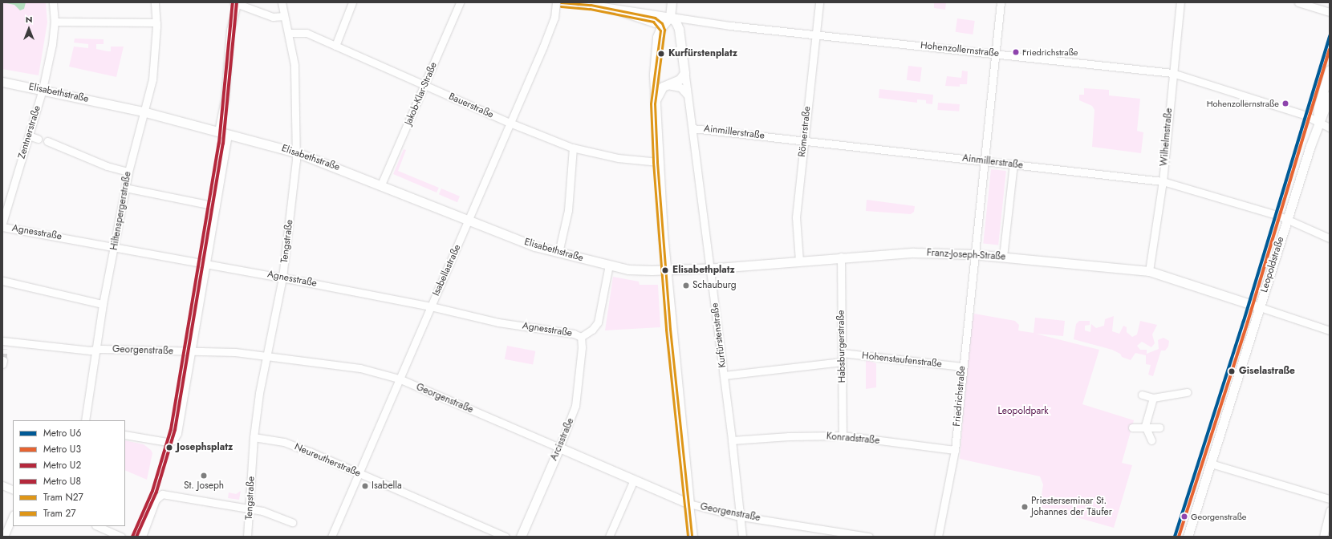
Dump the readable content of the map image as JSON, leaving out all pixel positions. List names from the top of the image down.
{
  "streets": {
    "main road": [
      "Elisabethstraße",
      "Franz-Joseph-Straße",
      "Leopoldstraße",
      "Georgenstraße",
      "Arcisstraße"
    ],
    "street": [
      "Hohenzollernstraße",
      "Jakob-Klar-Straße",
      "Bauerstraße",
      "Römerstraße",
      "Zentnerstraße",
      "Ainmillerstraße",
      "Wilhelmstraße",
      "Hiltenspergerstraße",
      "Agnesstraße",
      "Tengstraße",
      "Isabellastraße",
      "Kurfürstenstraße",
      "Habsburgerstraße",
      "Hohenstaufenstraße",
      "Friedrichstraße",
      "Konradstraße",
      "Neureutherstraße"
    ]
  },
  "crossings": [
    ["Hohenzollernstraße", "Römerstraße"],
    ["Hohenzollernstraße", "Wilhelmstraße"],
    ["Hohenzollernstraße", "Leopoldstraße"],
    ["Elisabethstraße", "Jakob-Klar-Straße"],
    ["Elisabethstraße", "Zentnerstraße"],
    ["Elisabethstraße", "Hiltenspergerstraße"],
    ["Elisabethstraße", "Tengstraße"],
    ["Elisabethstraße", "Isabellastraße"],
    ["Jakob-Klar-Straße", "Bauerstraße"],
    ["Bauerstraße", "Tengstraße"],
    ["Bauerstraße", "Isabellastraße"],
    ["Römerstraße", "Ainmillerstraße"],
    ["Römerstraße", "Franz-Joseph-Straße"],
    ["Ainmillerstraße", "Wilhelmstraße"],
    ["Ainmillerstraße", "Leopoldstraße"],
    ["Ainmillerstraße", "Kurfürstenstraße"],
    ["Ainmillerstraße", "Friedrichstraße"],
    ["Wilhelmstraße", "Franz-Joseph-Straße"],
    ["Hiltenspergerstraße", "Agnesstraße"],
    ["Hiltenspergerstraße", "Georgenstraße"],
    ["Agnesstraße", "Tengstraße"],
    ["Agnesstraße", "Isabellastraße"],
    ["Agnesstraße", "Arcisstraße"],
    ["Tengstraße", "Georgenstraße"],
    ["Tengstraße", "Neureutherstraße"],
    ["Franz-Joseph-Straße", "Leopoldstraße"],
    ["Franz-Joseph-Straße", "Kurfürstenstraße"],
    ["Franz-Joseph-Straße", "Habsburgerstraße"],
    ["Franz-Joseph-Straße", "Friedrichstraße"],
    ["Isabellastraße", "Georgenstraße"],
    ["Isabellastraße", "Neureutherstraße"],
    ["Kurfürstenstraße", "Georgenstraße"],
    ["Kurfürstenstraße", "Konradstraße"],
    ["Habsburgerstraße", "Hohenstaufenstraße"],
    ["Habsburgerstraße", "Konradstraße"],
    ["Georgenstraße", "Arcisstraße"],
    ["Hohenstaufenstraße", "Friedrichstraße"],
    ["Friedrichstraße", "Konradstraße"]
  ],
  "parks": ["Leopoldpark"],
  "places": [
    "Friedrichstraße",
    "Kurfürstenplatz",
    "Hohenzollernstraße",
    "Elisabethplatz",
    "Schauburg",
    "Giselastraße",
    "Josephsplatz",
    "St. Joseph",
    "Isabella",
    "Priesterseminar St. Johannes der Täufer",
    "Georgenstraße"
  ],
  "lines": [
    "metro line U2",
    "metro line U8",
    "tram line N27",
    "tram line 27",
    "metro line U6",
    "metro line U3"
  ],
  "legend": [
    "Metro U6",
    "Metro U3",
    "Metro U2",
    "Metro U8",
    "Tram N27",
    "Tram 27"
  ],
  "north": "top"
}
